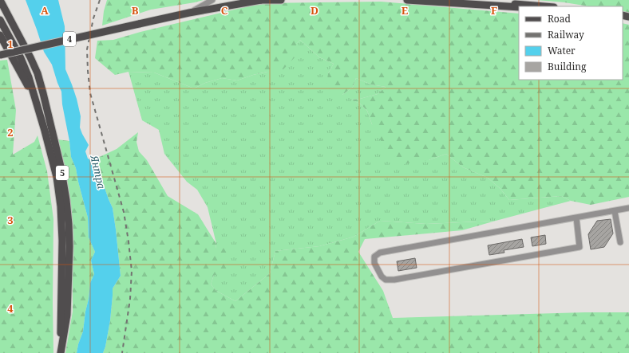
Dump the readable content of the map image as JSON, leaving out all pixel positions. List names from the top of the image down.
{
  "streets": {
    "main road": ["4", "5"]
  },
  "water": ["Янтра"],
  "legend": [
    "Road",
    "Railway",
    "Water",
    "Building"
  ],
  "grid": {
    "columns": [
      "A",
      "B",
      "C",
      "D",
      "E",
      "F"
    ],
    "rows": [
      "1",
      "2",
      "3",
      "4"
    ]
  }
}
